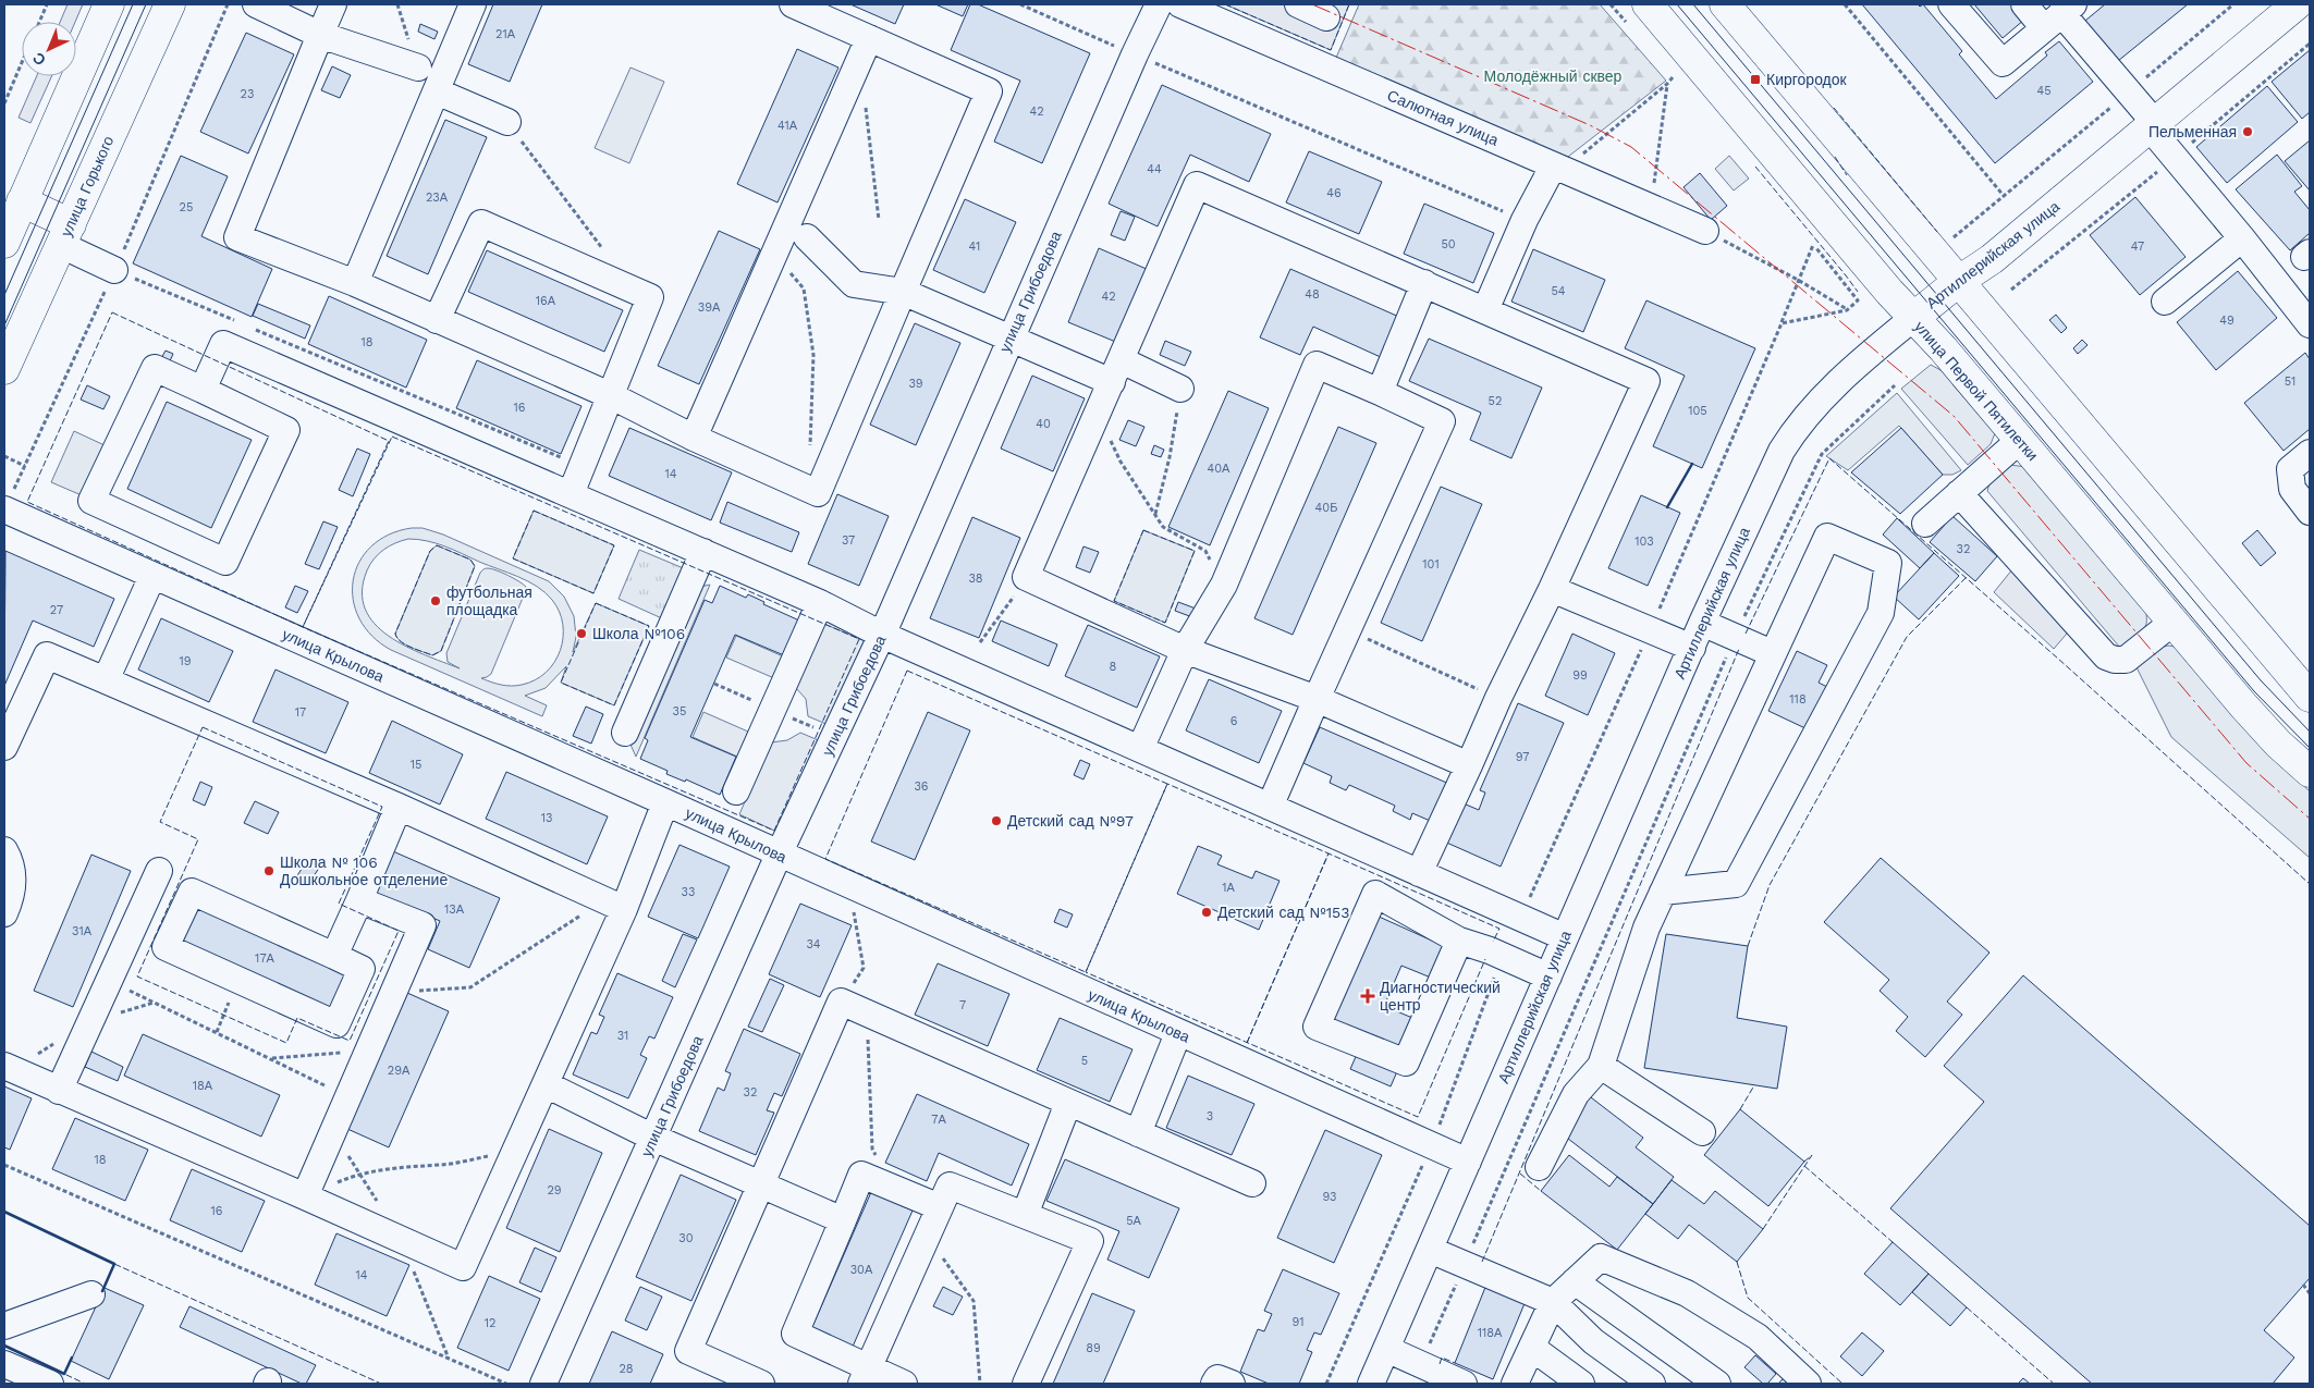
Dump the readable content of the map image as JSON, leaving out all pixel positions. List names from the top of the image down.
{
  "streets": {
    "main road": ["улица Горького", "Артиллерийская улица", "улица Первой Пятилетки"],
    "street": ["Салютная улица", "улица Грибоедова", "улица Крылова"]
  },
  "crossings": [
    ["Артиллерийская улица", "улица Первой Пятилетки"],
    ["Артиллерийская улица", "улица Крылова"],
    ["улица Грибоедова", "улица Крылова"]
  ],
  "parks": ["Молодёжный сквер"],
  "places": {
    "transit": ["Киргородок"],
    "other": [
      "Пельменная",
      "футбольная площадка",
      "Школа №106",
      "Детский сад №97",
      "Школа № 106 Дошкольное отделение",
      "Детский сад №153"
    ],
    "health": ["Диагностический центр"]
  },
  "house_numbers": [
    "21А",
    "45",
    "23",
    "42",
    "41А",
    "44",
    "46",
    "23А",
    "25",
    "50",
    "41",
    "47",
    "54",
    "48",
    "42",
    "16А",
    "39А",
    "49",
    "18",
    "51",
    "39",
    "52",
    "16",
    "105",
    "40",
    "40А",
    "14",
    "40Б",
    "37",
    "103",
    "32",
    "101",
    "38",
    "27",
    "19",
    "8",
    "99",
    "118",
    "35",
    "17",
    "6",
    "97",
    "15",
    "36",
    "13",
    "1А",
    "33",
    "13А",
    "31А",
    "34",
    "17А",
    "7",
    "31",
    "5",
    "29А",
    "18А",
    "32",
    "3",
    "7А",
    "18",
    "29",
    "93",
    "16",
    "5А",
    "30",
    "30А",
    "14",
    "91",
    "12",
    "118А",
    "89",
    "28"
  ],
  "north": "bottom left"
}
